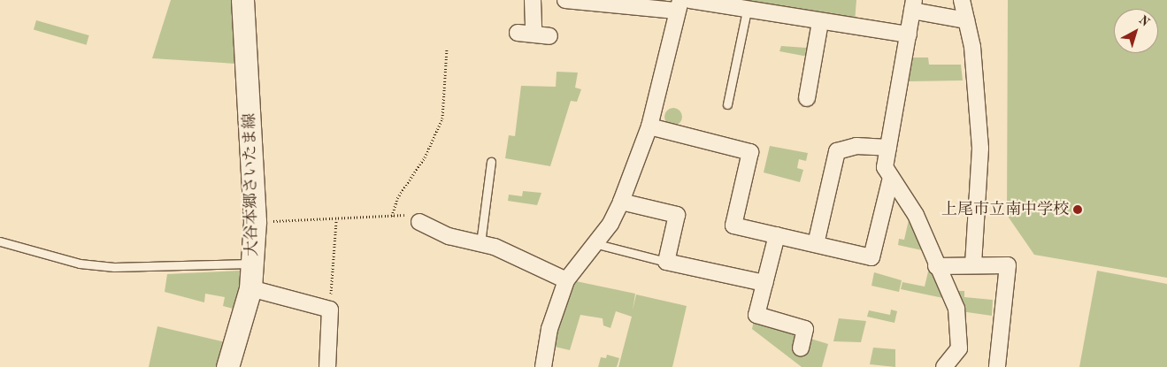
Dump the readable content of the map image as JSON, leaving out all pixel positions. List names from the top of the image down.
{
  "streets": {
    "main road": ["大谷本郷さいたま線"]
  },
  "places": ["上尾市立南中学校"],
  "north": "top right"
}
